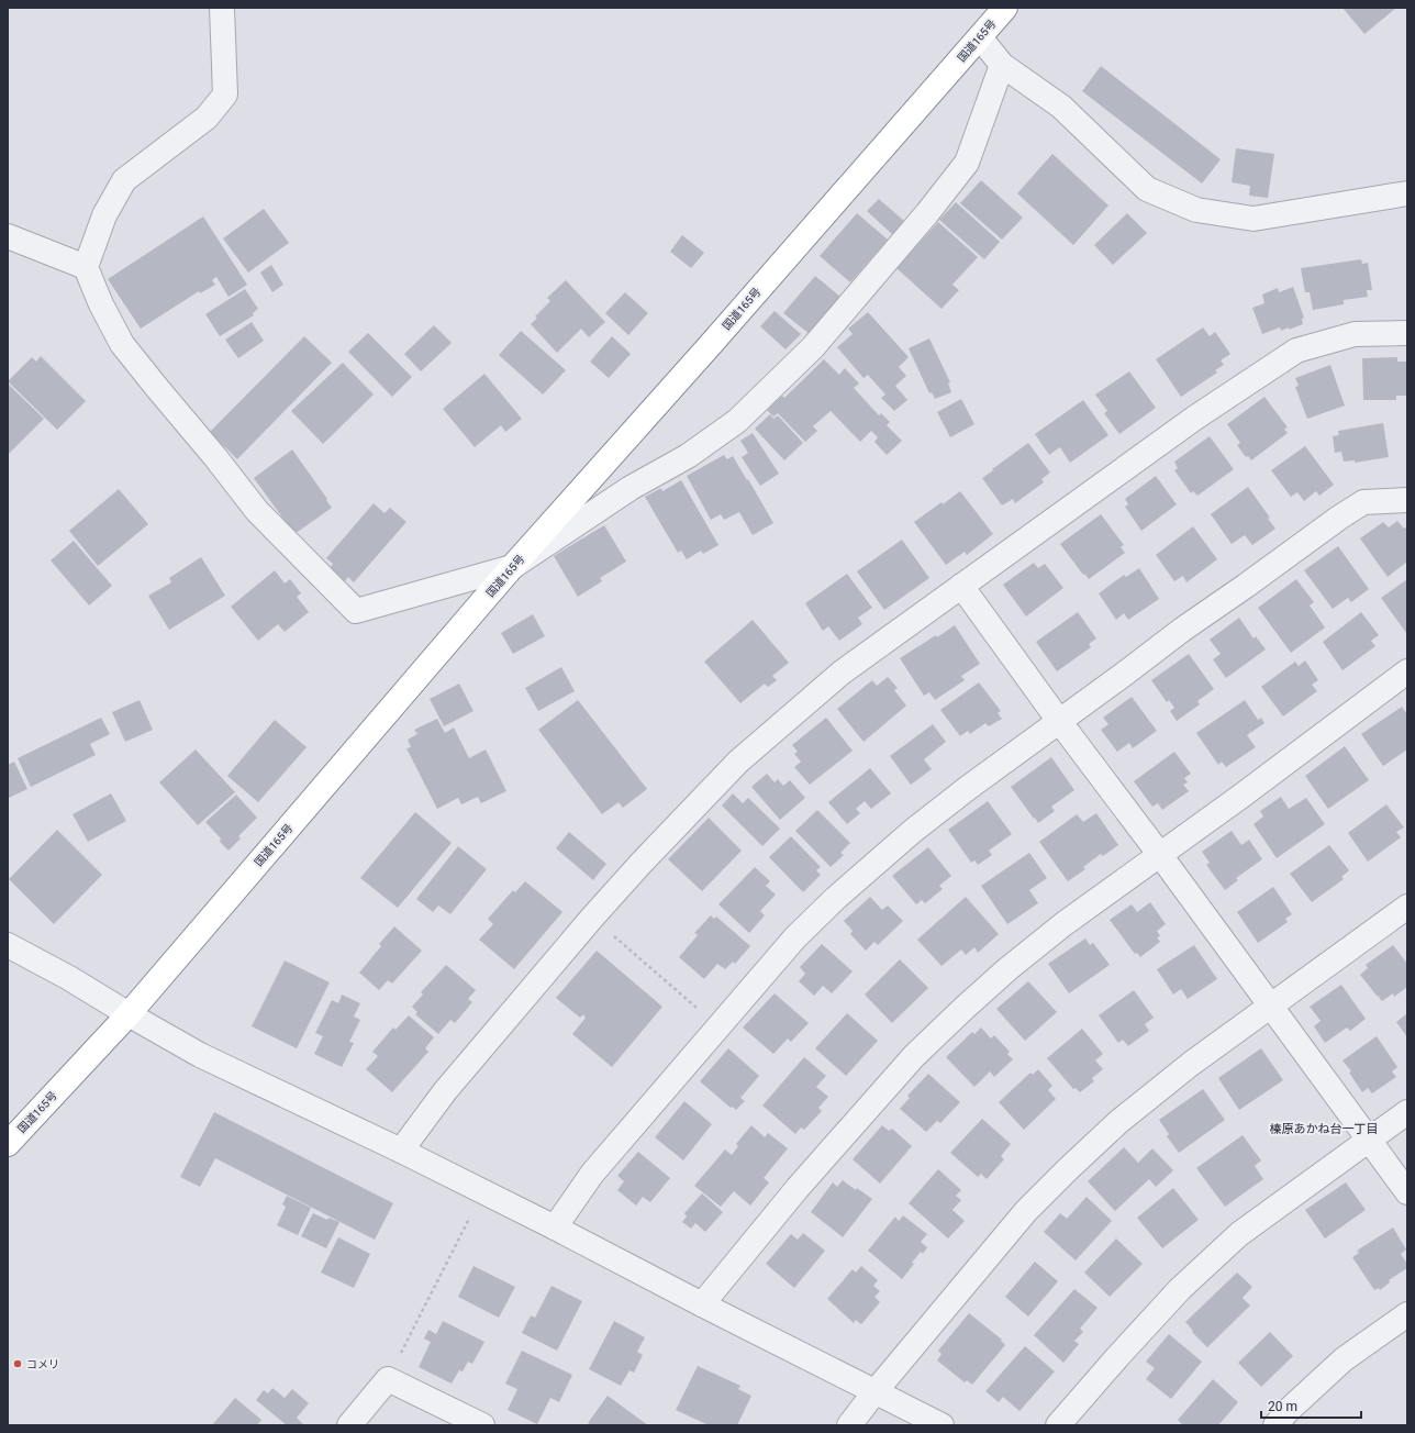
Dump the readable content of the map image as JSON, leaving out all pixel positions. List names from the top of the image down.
{
  "streets": {
    "highway": ["国道165号"]
  },
  "districts": ["榛原あかね台一丁目"],
  "places": ["コメリ"],
  "scale_bar": "20 m"
}
